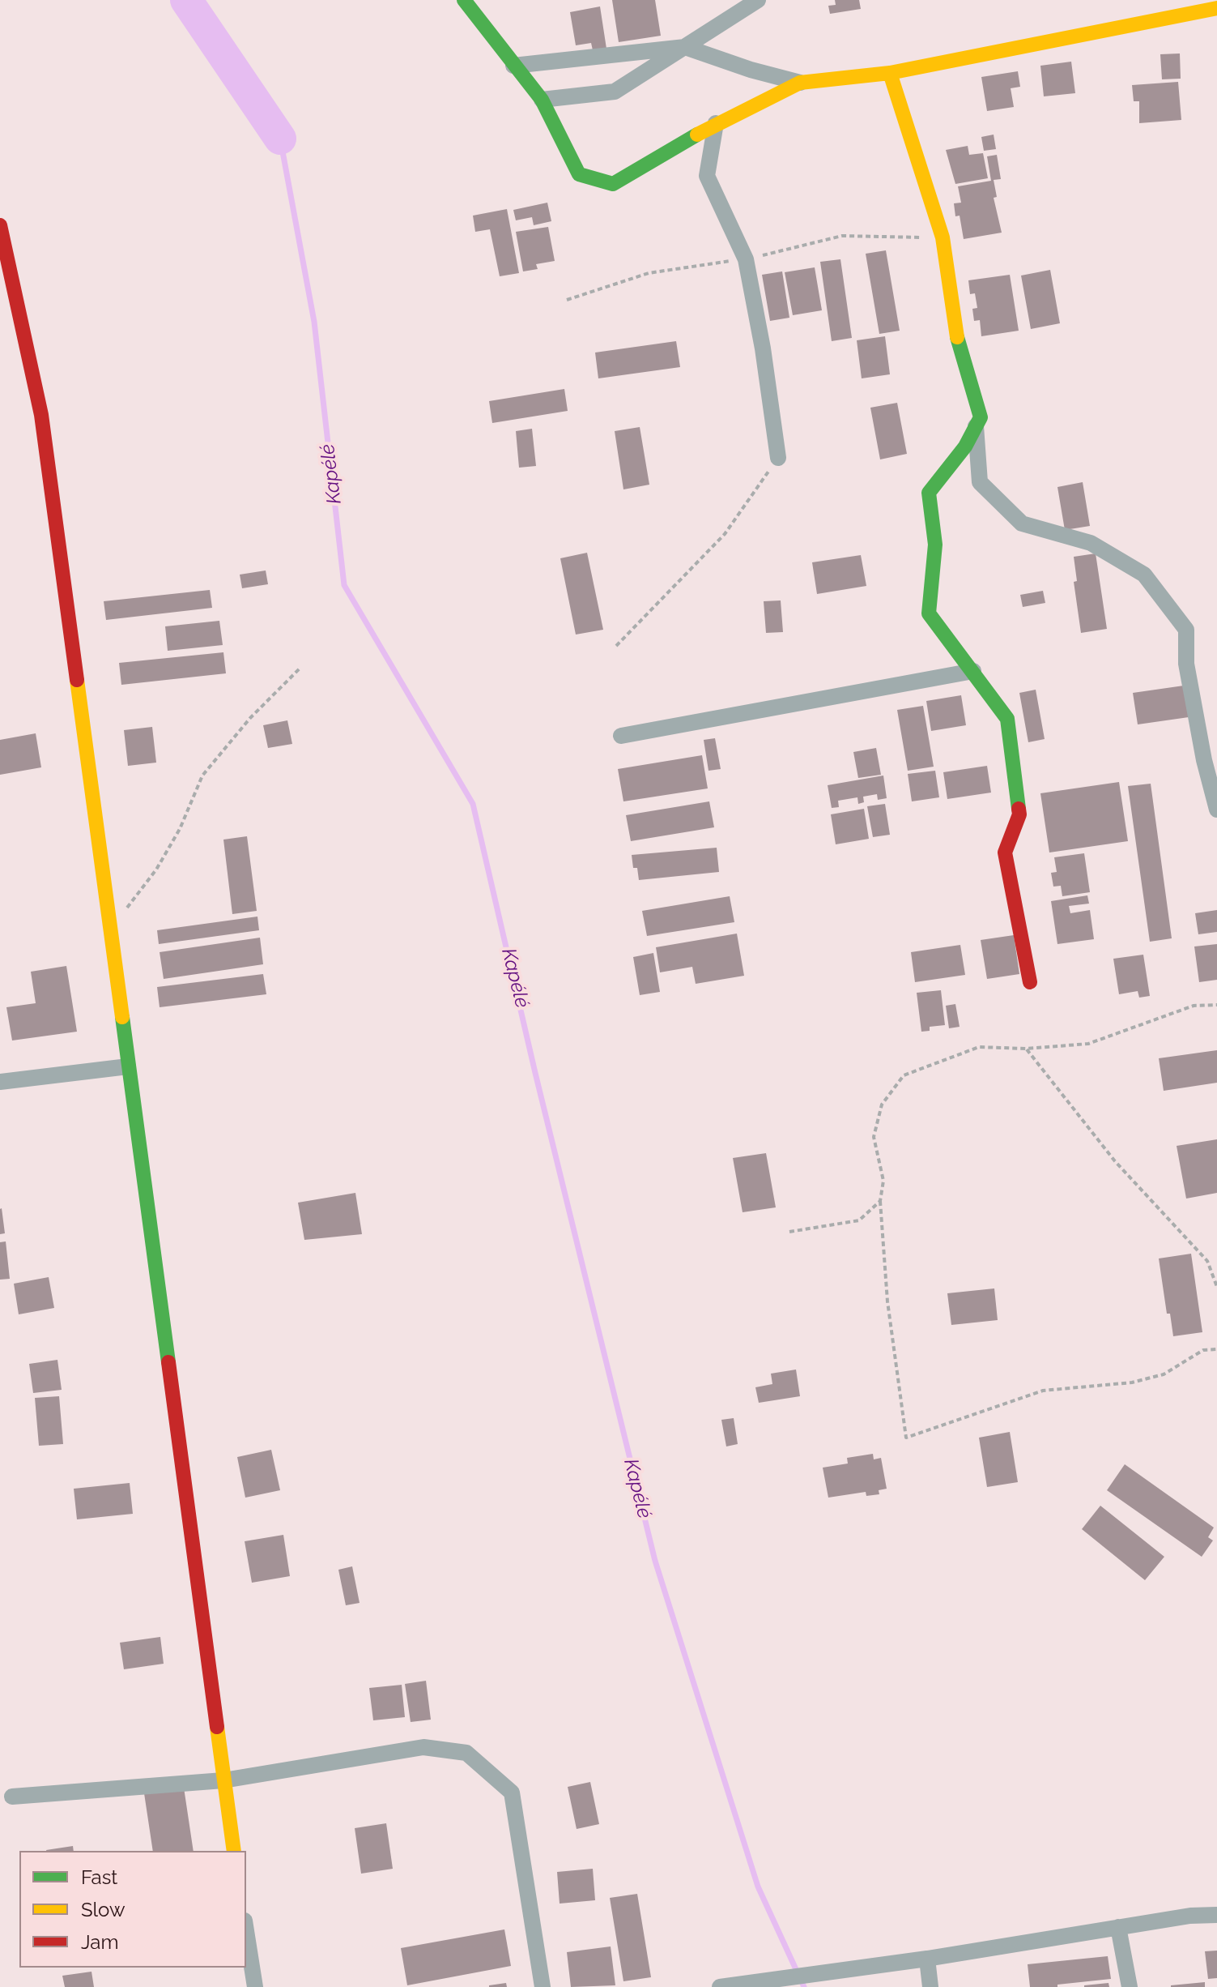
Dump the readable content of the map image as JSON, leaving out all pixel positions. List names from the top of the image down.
{
  "water": ["Kapélé"],
  "legend": ["Fast", "Slow", "Jam"]
}
